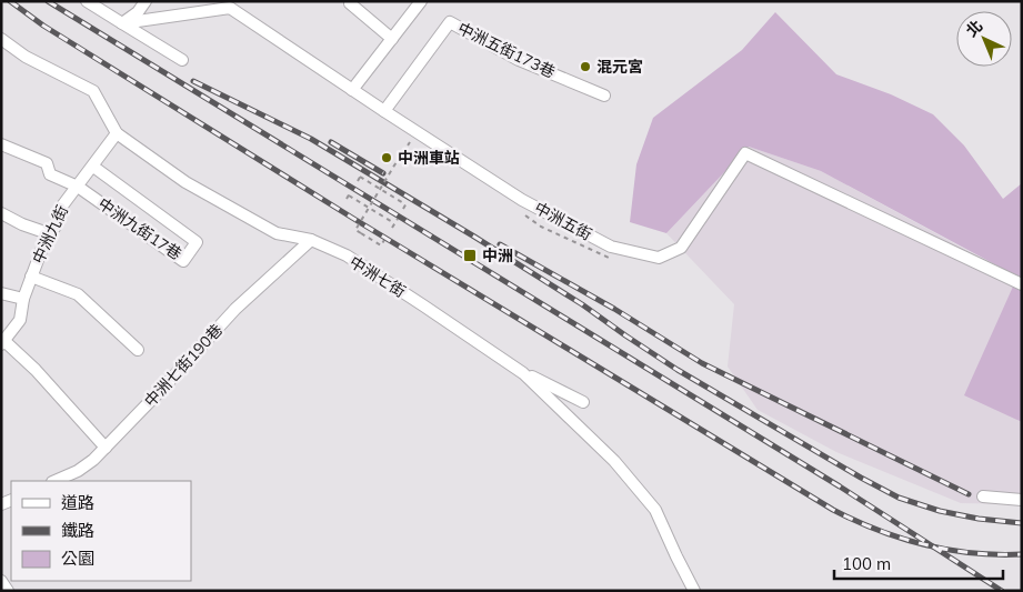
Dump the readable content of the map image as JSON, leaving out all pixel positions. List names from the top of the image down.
{
  "streets": {
    "street": [
      "中洲五街173巷",
      "中洲五街",
      "中洲九街17巷",
      "中洲九街",
      "中洲七街",
      "中洲七街190巷"
    ]
  },
  "crossings": [
    ["中洲五街173巷", "中洲五街"],
    ["中洲九街17巷", "中洲九街"],
    ["中洲九街", "中洲七街"],
    ["中洲七街", "中洲七街190巷"]
  ],
  "places": {
    "other": ["混元宮", "中洲車站"],
    "transit": ["中洲"]
  },
  "legend": ["道路", "鐵路", "公園"],
  "scale_bar": "100 m",
  "north": "top left"
}
